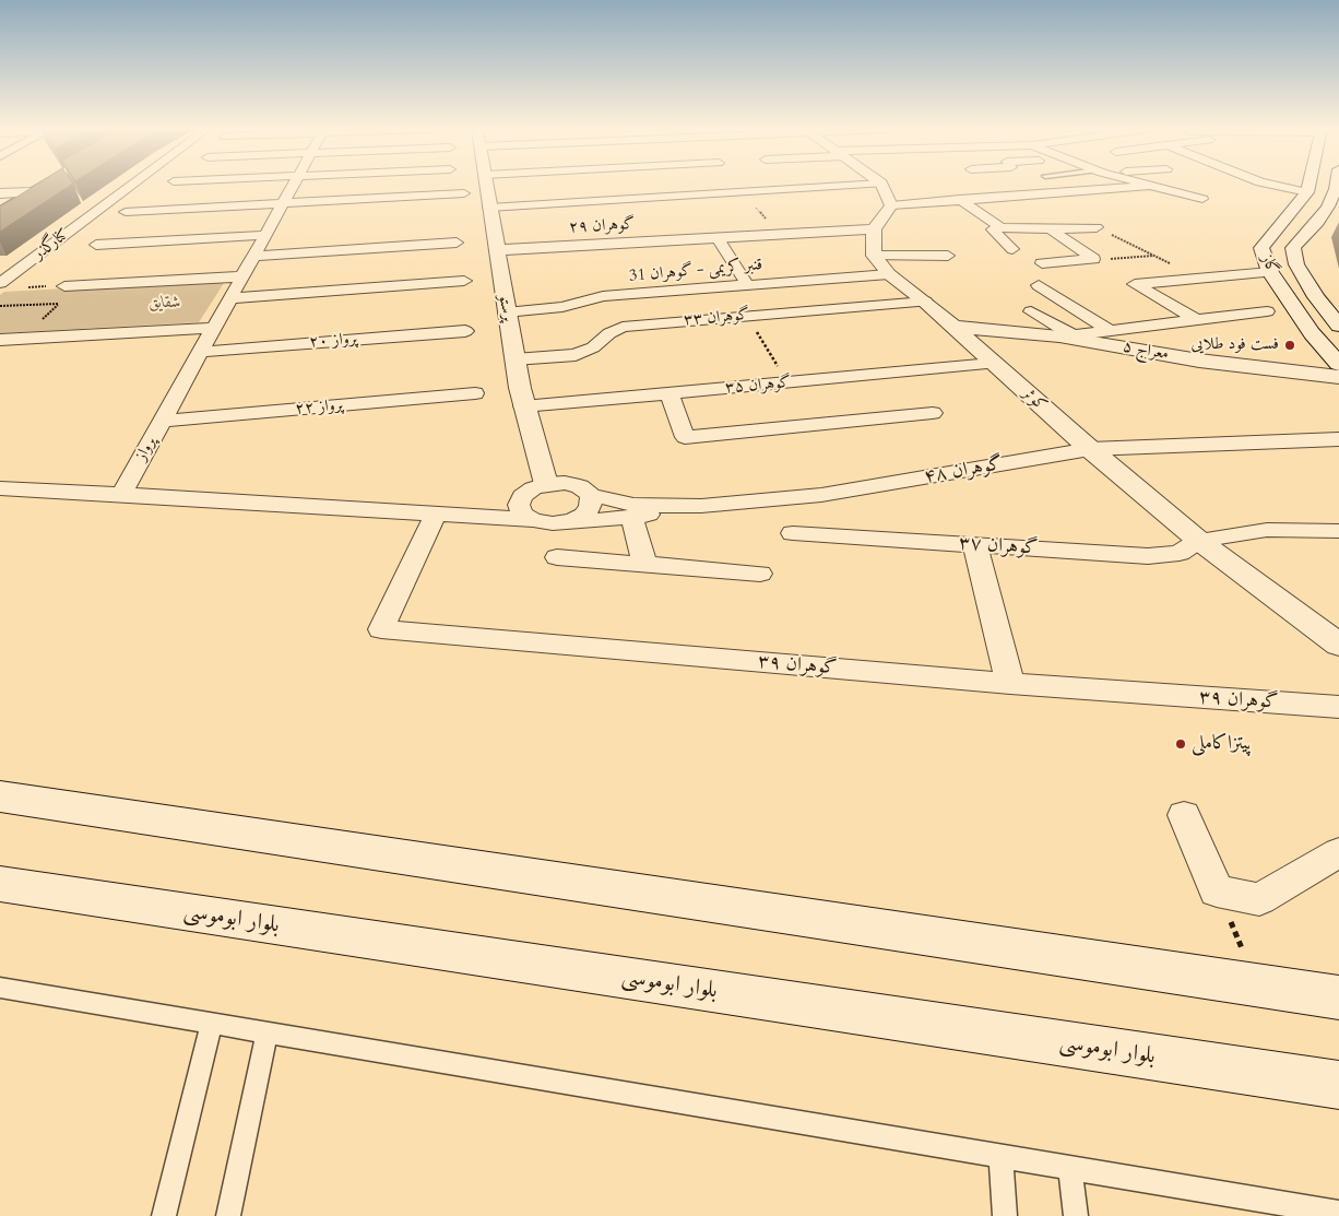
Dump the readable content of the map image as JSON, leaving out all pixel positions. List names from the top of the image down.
{
  "streets": {
    "main road": [
      "گوهران ۲۹",
      "گاز",
      "پرستو",
      "معراج ۵",
      "کوثر",
      "بلوار ابوموسی"
    ],
    "street": [
      "کنارگذر",
      "قنبر کریمی - گوهران 31",
      "گوهران ۳۳",
      "پرواز ۲۰",
      "گوهران ۳۵",
      "پرواز ۲۲",
      "پرواز",
      "گوهران ۴۸",
      "گوهران ۳۷",
      "گوهران ۳۹"
    ]
  },
  "crossings": [
    ["گوهران ۲۹", "پرستو"],
    ["قنبر کریمی - گوهران 31", "پرستو"],
    ["قنبر کریمی - گوهران 31", "کوثر"],
    ["پرستو", "گوهران ۳۳"],
    ["پرستو", "گوهران ۳۵"],
    ["گوهران ۳۳", "کوثر"],
    ["پرواز ۲۰", "پرواز"],
    ["معراج ۵", "کوثر"],
    ["گوهران ۳۵", "کوثر"],
    ["کوثر", "گوهران ۴۸"],
    ["کوثر", "گوهران ۳۷"],
    ["پرواز ۲۲", "پرواز"]
  ],
  "parks": ["شقایق"],
  "places": ["فست فود طلایی", "پیتزاکاملی"]
}
